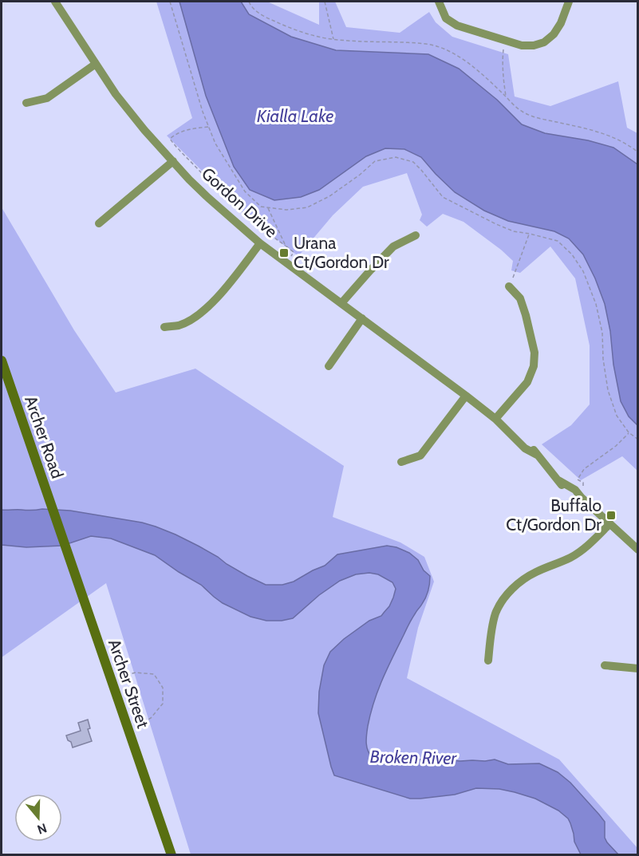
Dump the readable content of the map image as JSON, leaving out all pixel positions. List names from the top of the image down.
{
  "streets": {
    "main road": ["Archer Road", "Archer Street"],
    "street": ["Gordon Drive"]
  },
  "crossings": [
    ["Archer Road", "Archer Street"]
  ],
  "water": ["Kialla Lake", "Broken River"],
  "places": {
    "transit": ["Urana Ct/Gordon Dr", "Buffalo Ct/Gordon Dr"]
  },
  "north": "bottom"
}
